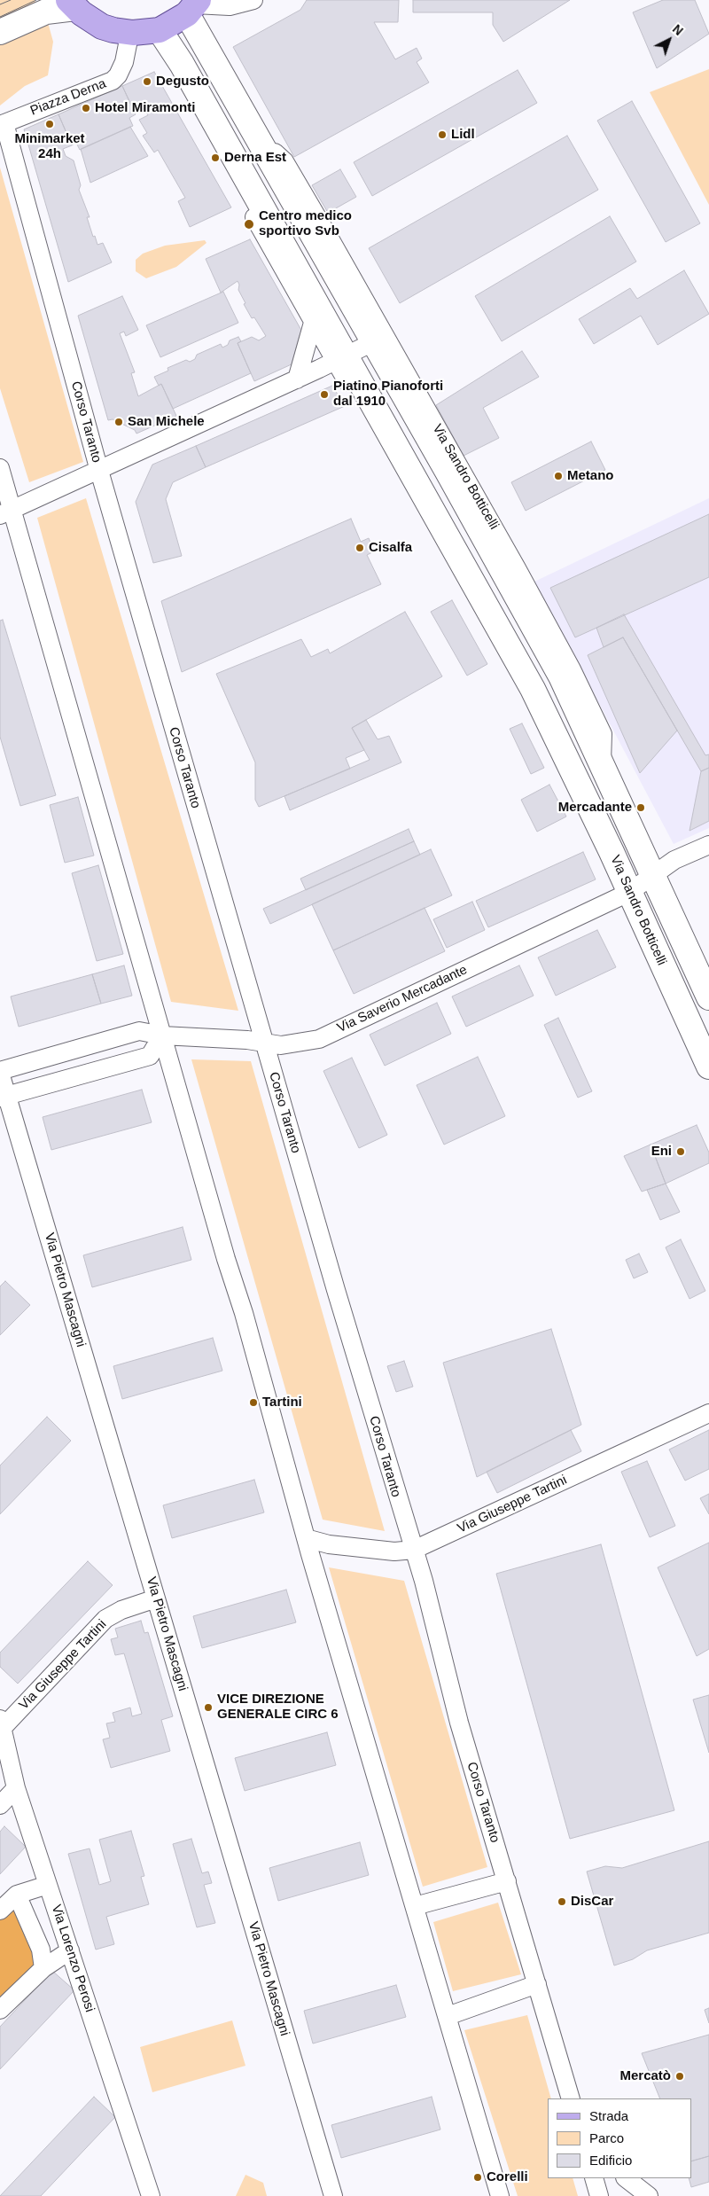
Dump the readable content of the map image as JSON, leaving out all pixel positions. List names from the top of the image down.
{
  "streets": {
    "main road": ["Via Sandro Botticelli"],
    "street": [
      "Piazza Derna",
      "Corso Taranto",
      "Via Saverio Mercadante",
      "Via Pietro Mascagni",
      "Via Giuseppe Tartini",
      "Via Lorenzo Perosi"
    ]
  },
  "crossings": [
    ["Piazza Derna", "Corso Taranto"],
    ["Corso Taranto", "Via Saverio Mercadante"],
    ["Corso Taranto", "Via Giuseppe Tartini"],
    ["Via Sandro Botticelli", "Via Saverio Mercadante"],
    ["Via Saverio Mercadante", "Via Pietro Mascagni"],
    ["Via Pietro Mascagni", "Via Giuseppe Tartini"],
    ["Via Giuseppe Tartini", "Via Lorenzo Perosi"]
  ],
  "places": [
    "Degusto",
    "Hotel Miramonti",
    "Minimarket 24h",
    "Lidl",
    "Derna Est",
    "Centro medico sportivo Svb",
    "Piatino Pianoforti dal 1910",
    "San Michele",
    "Metano",
    "Cisalfa",
    "Mercadante",
    "Eni",
    "Tartini",
    "VICE DIREZIONE GENERALE CIRC 6",
    "DisCar",
    "Mercatò",
    "Corelli"
  ],
  "legend": ["Strada", "Parco", "Edificio"],
  "north": "top right"
}
